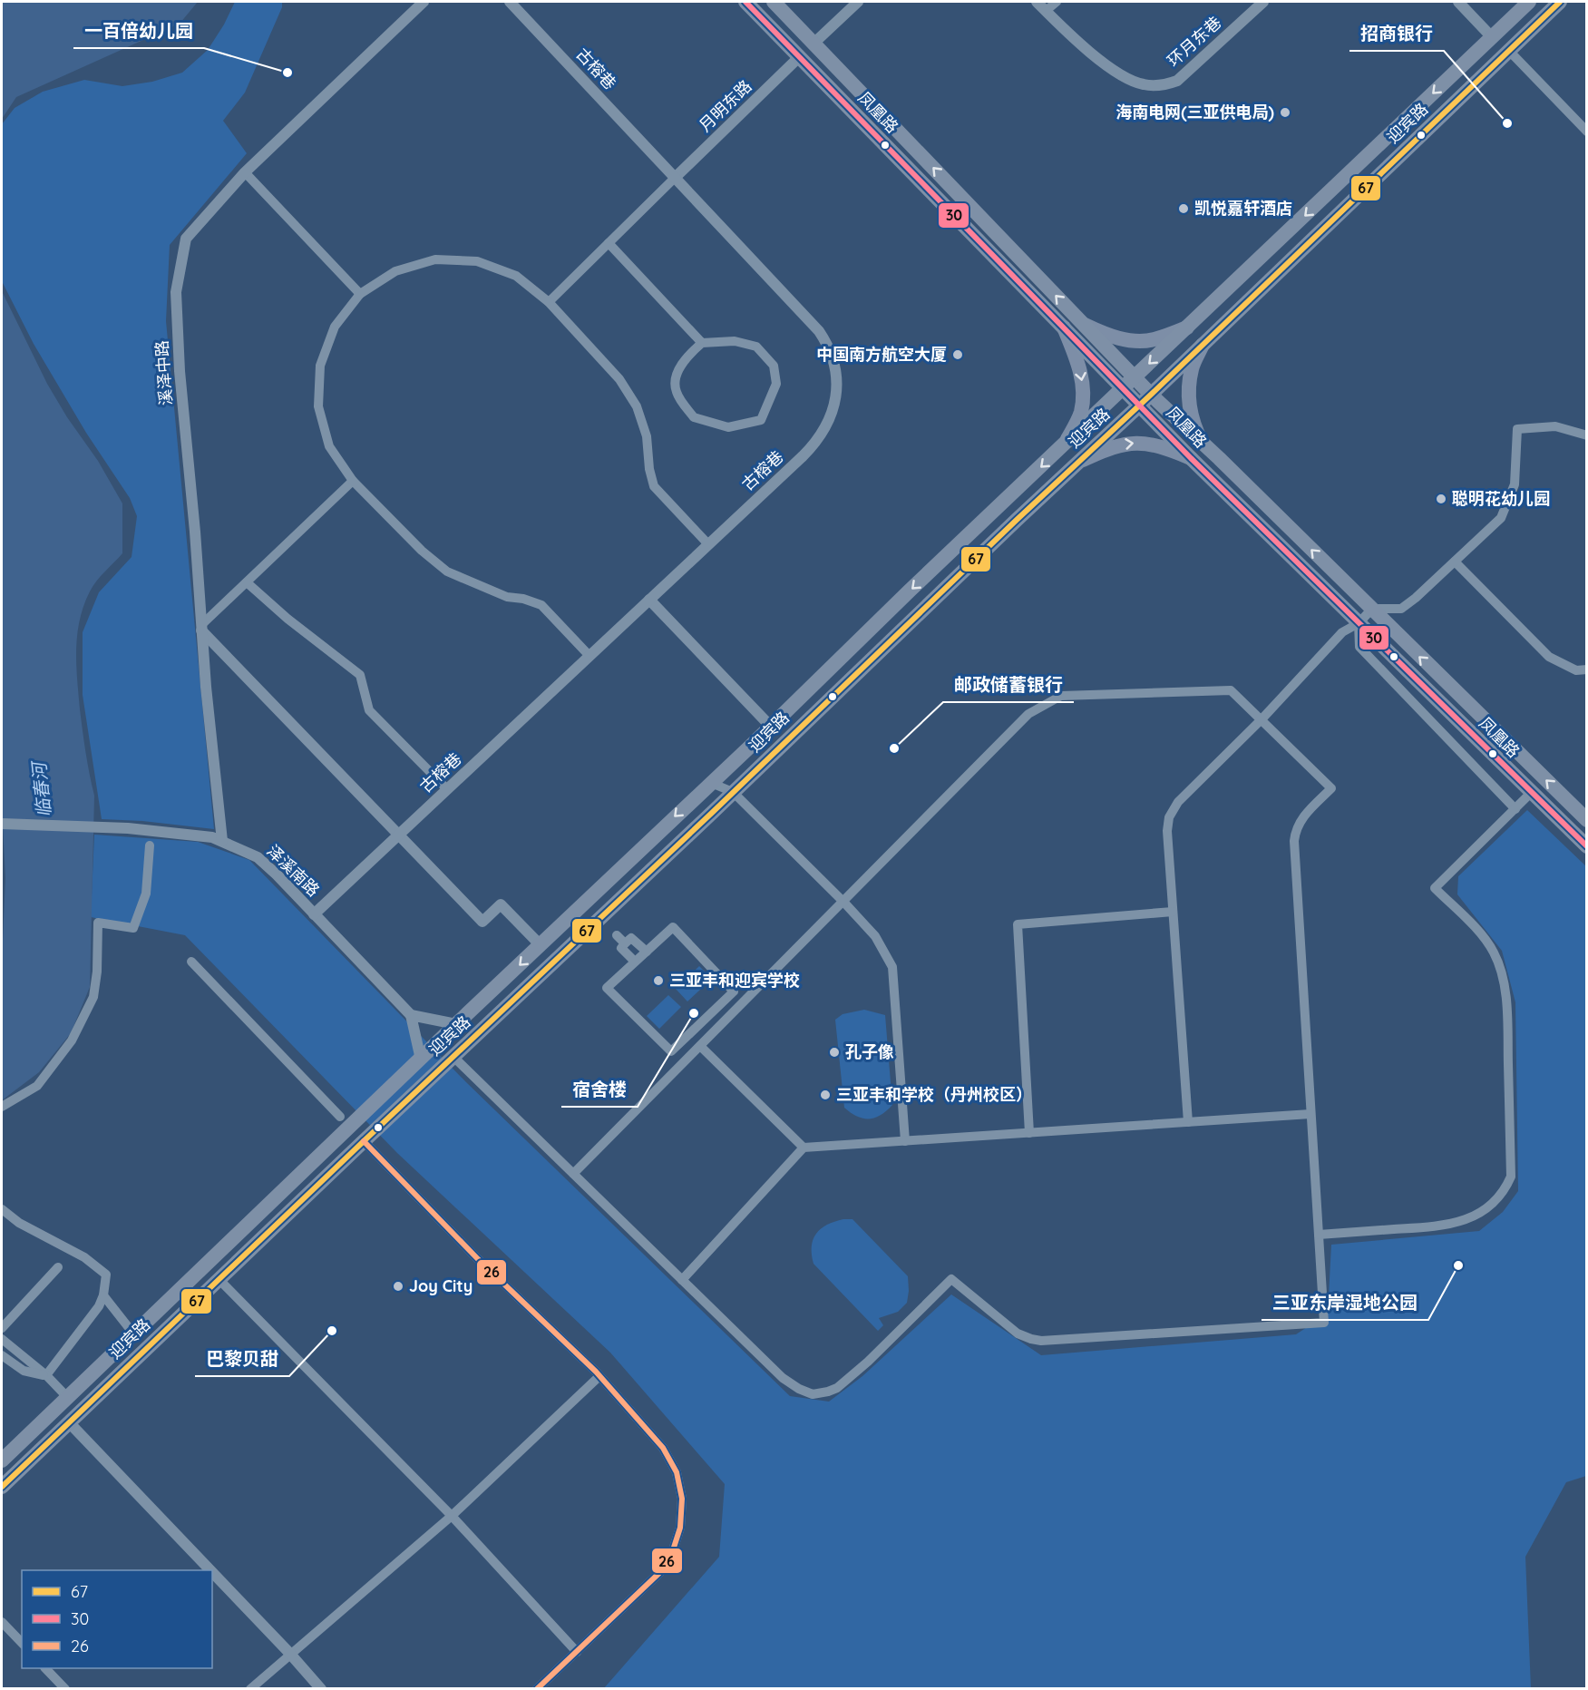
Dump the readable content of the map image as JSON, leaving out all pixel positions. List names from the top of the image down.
{
  "streets": {
    "highway": ["凤凰路", "迎宾路"],
    "street": [
      "环月东巷",
      "古榕巷",
      "月明东路",
      "溪泽中路",
      "泽溪南路"
    ]
  },
  "crossings": [
    ["古榕巷", "月明东路"],
    ["古榕巷", "泽溪南路"],
    ["月明东路", "凤凰路"],
    ["凤凰路", "迎宾路"],
    ["溪泽中路", "泽溪南路"]
  ],
  "water": ["临春河"],
  "places": [
    "一百倍幼儿园",
    "海南电网(三亚供电局)",
    "招商银行",
    "凯悦嘉轩酒店",
    "中国南方航空大厦",
    "聪明花幼儿园",
    "邮政储蓄银行",
    "三亚丰和迎宾学校",
    "宿舍楼",
    "孔子像",
    "三亚丰和学校（丹州校区）",
    "三亚东岸湿地公园",
    "Joy City",
    "巴黎贝甜"
  ],
  "lines": ["transit line 67", "transit line 30", "transit line 26"],
  "legend": ["67", "30", "26"]
}
